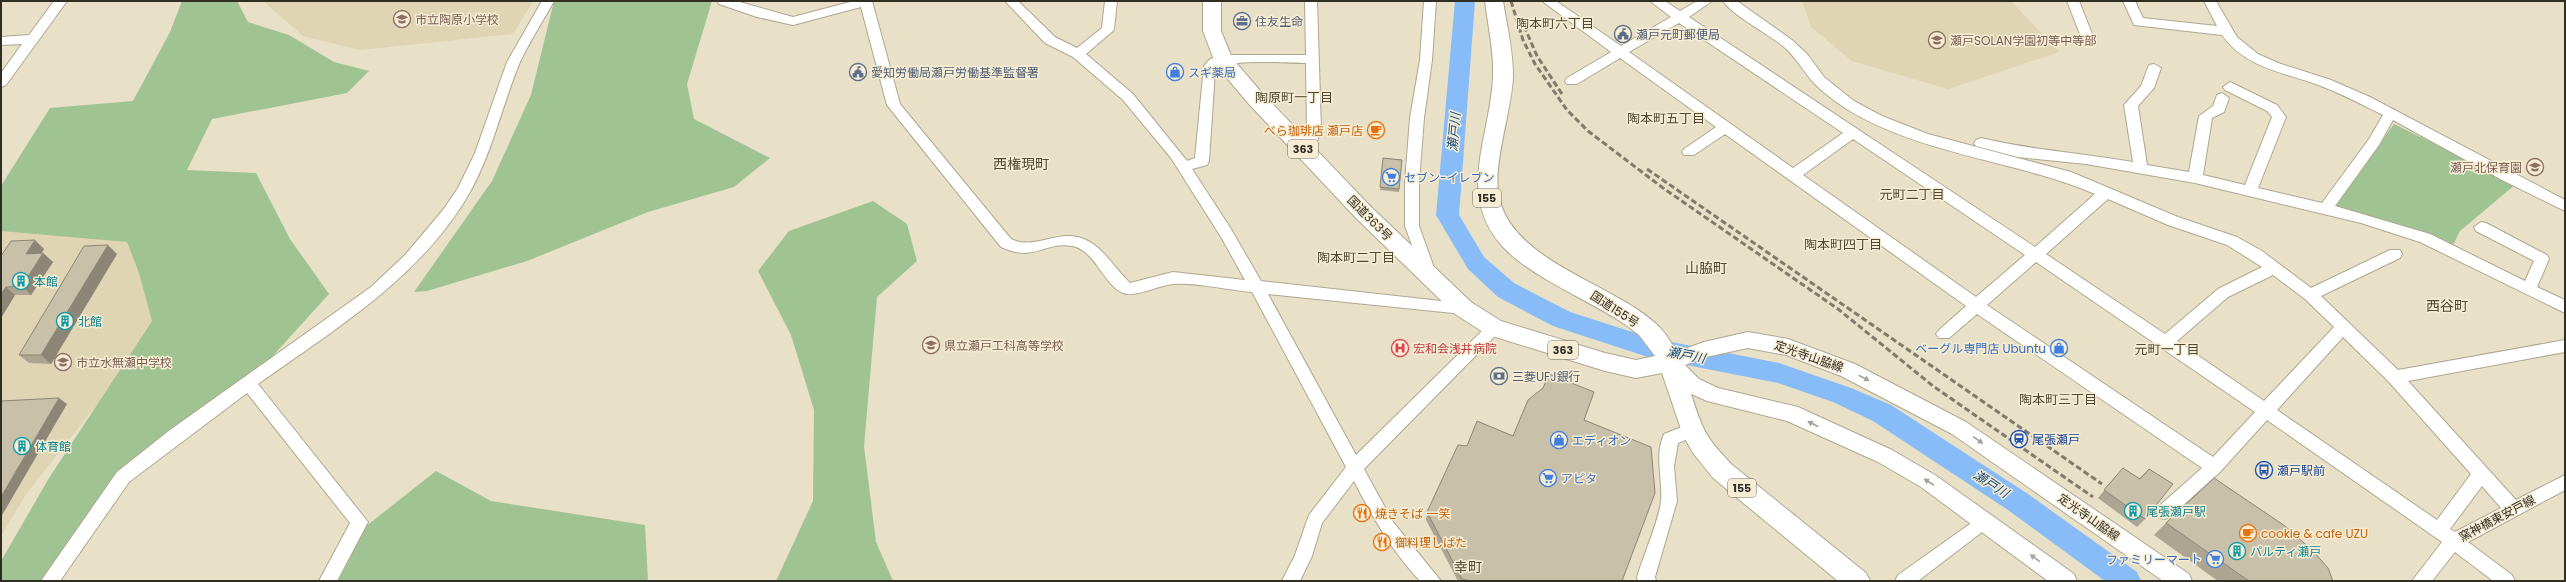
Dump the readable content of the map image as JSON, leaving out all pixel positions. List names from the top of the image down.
{
  "streets": {
    "highway": [
      "363",
      "155",
      "国道363号",
      "国道155号"
    ],
    "main road": ["定光寺山脇線"],
    "street": ["窯神橋東安戸線"]
  },
  "crossings": [
    ["国道363号", "国道155号"],
    ["国道363号", "定光寺山脇線"],
    ["国道155号", "定光寺山脇線"]
  ],
  "districts": [
    "陶本町六丁目",
    "陶原町一丁目",
    "陶本町五丁目",
    "西権現町",
    "元町二丁目",
    "陶本町四丁目",
    "陶本町二丁目",
    "山脇町",
    "西谷町",
    "元町一丁目",
    "陶本町三丁目",
    "幸町"
  ],
  "water": ["瀬戸川"],
  "places": {
    "school or university": [
      "市立陶原小学校",
      "瀬戸SOLAN学園初等中等部",
      "瀬戸北保育園",
      "県立瀬戸工科高等学校",
      "市立水無瀬中学校"
    ],
    "office": ["住友生命"],
    "public building": ["瀬戸元町郵便局", "愛知労働局瀬戸労働基準監督署"],
    "shop": ["スギ薬局", "ベーグル専門店 Ubuntu", "エディオン"],
    "cafe": ["べら珈琲店 瀬戸店", "cookie & cafe UZU"],
    "supermarket": ["セブン-イレブン", "アピタ", "ファミリーマート"],
    "building": [
      "本館",
      "北館",
      "体育館",
      "尾張瀬戸駅",
      "パルティ瀬戸"
    ],
    "hospital": ["宏和会浅井病院"],
    "bank": ["三菱UFJ銀行"],
    "station": ["尾張瀬戸"],
    "bus stop": ["瀬戸駅前"],
    "restaurant": ["焼きそば 一笑", "御料理しばた"]
  }
}
